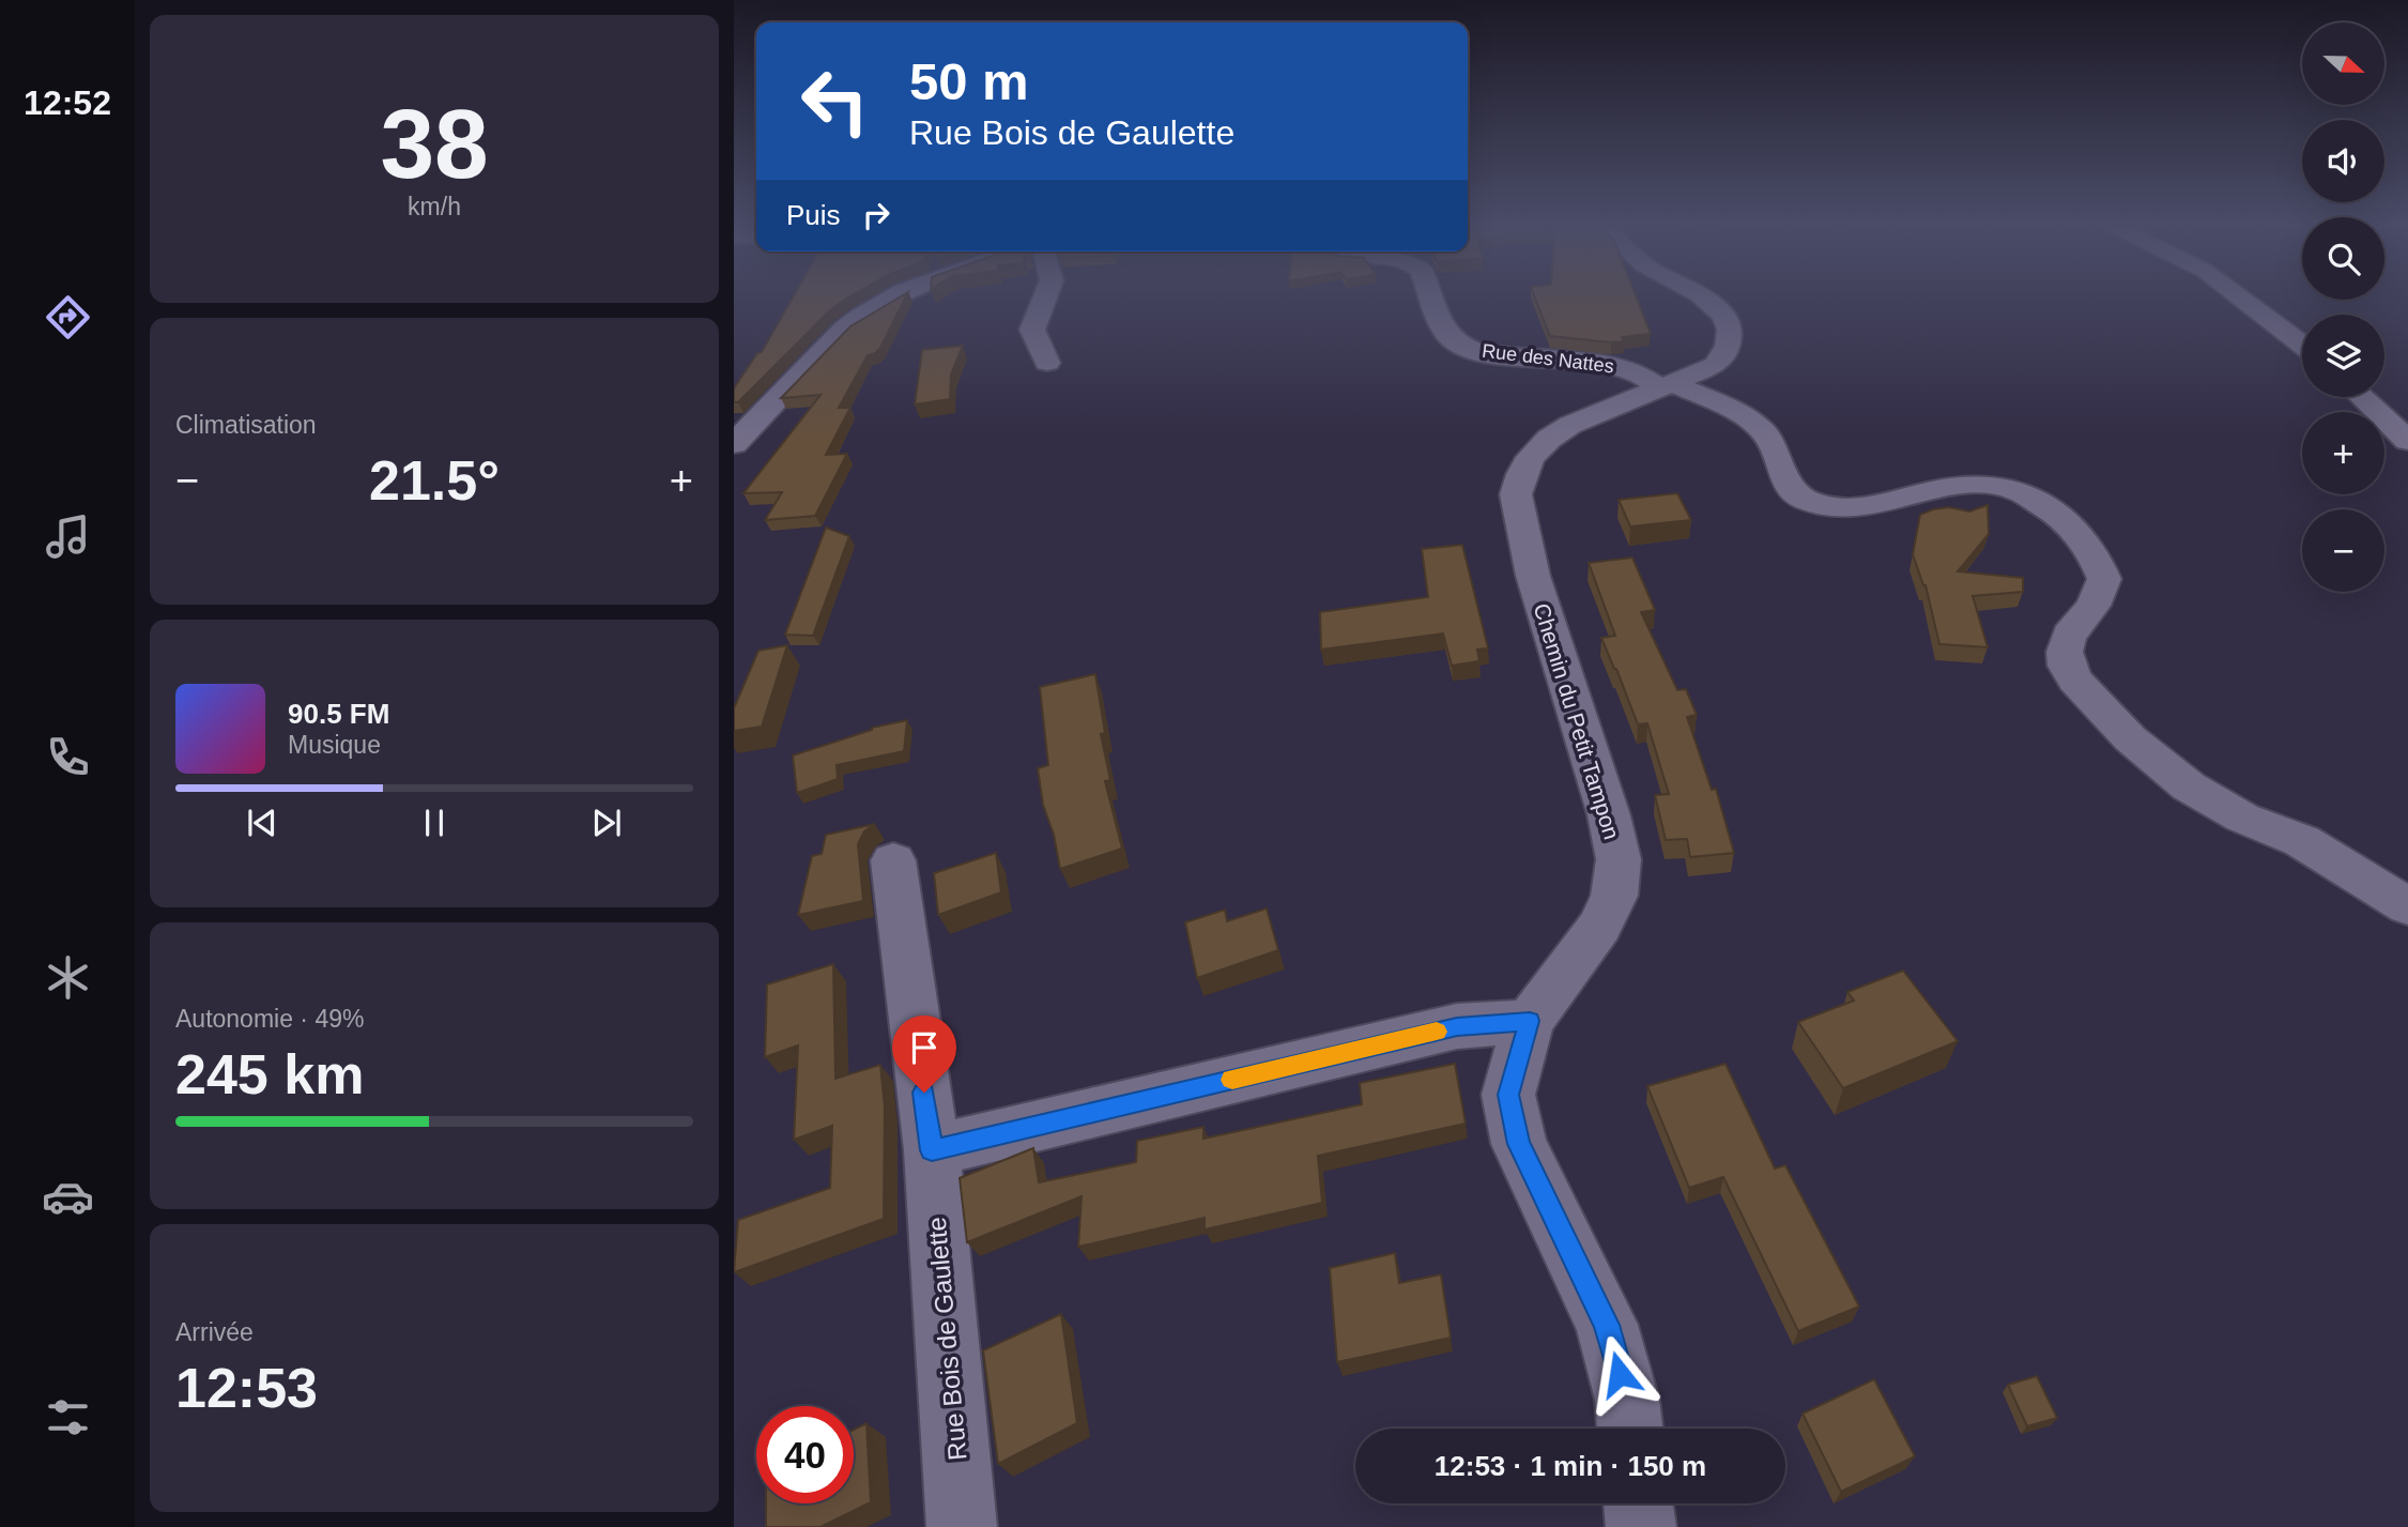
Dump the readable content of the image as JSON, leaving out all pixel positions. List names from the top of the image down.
{
  "streets": {
    "street": ["Rue des Nattes", "Chemin du Petit Tampon", "Rue Bois de Gaulette"]
  },
  "crossings": [
    ["Rue des Nattes", "Chemin du Petit Tampon"]
  ],
  "north": "right",
  "page": {
    "tabs": "12:52",
    "tile": [
      ["38", "km/h"],
      "Climatisation",
      ["Autonomie · 49%", "245 km"],
      ["Arrivée", "12:53"]
    ],
    "map_buttons": ["+", "−"],
    "turn": ["50 m", "Rue Bois de Gaulette"],
    "then": "Puis",
    "heat": ["−", "21.5°", "+"],
    "song": ["90.5 FM", "Musique"],
    "limit": "40",
    "trip": "12:53 · 1 min · 150 m"
  }
}
